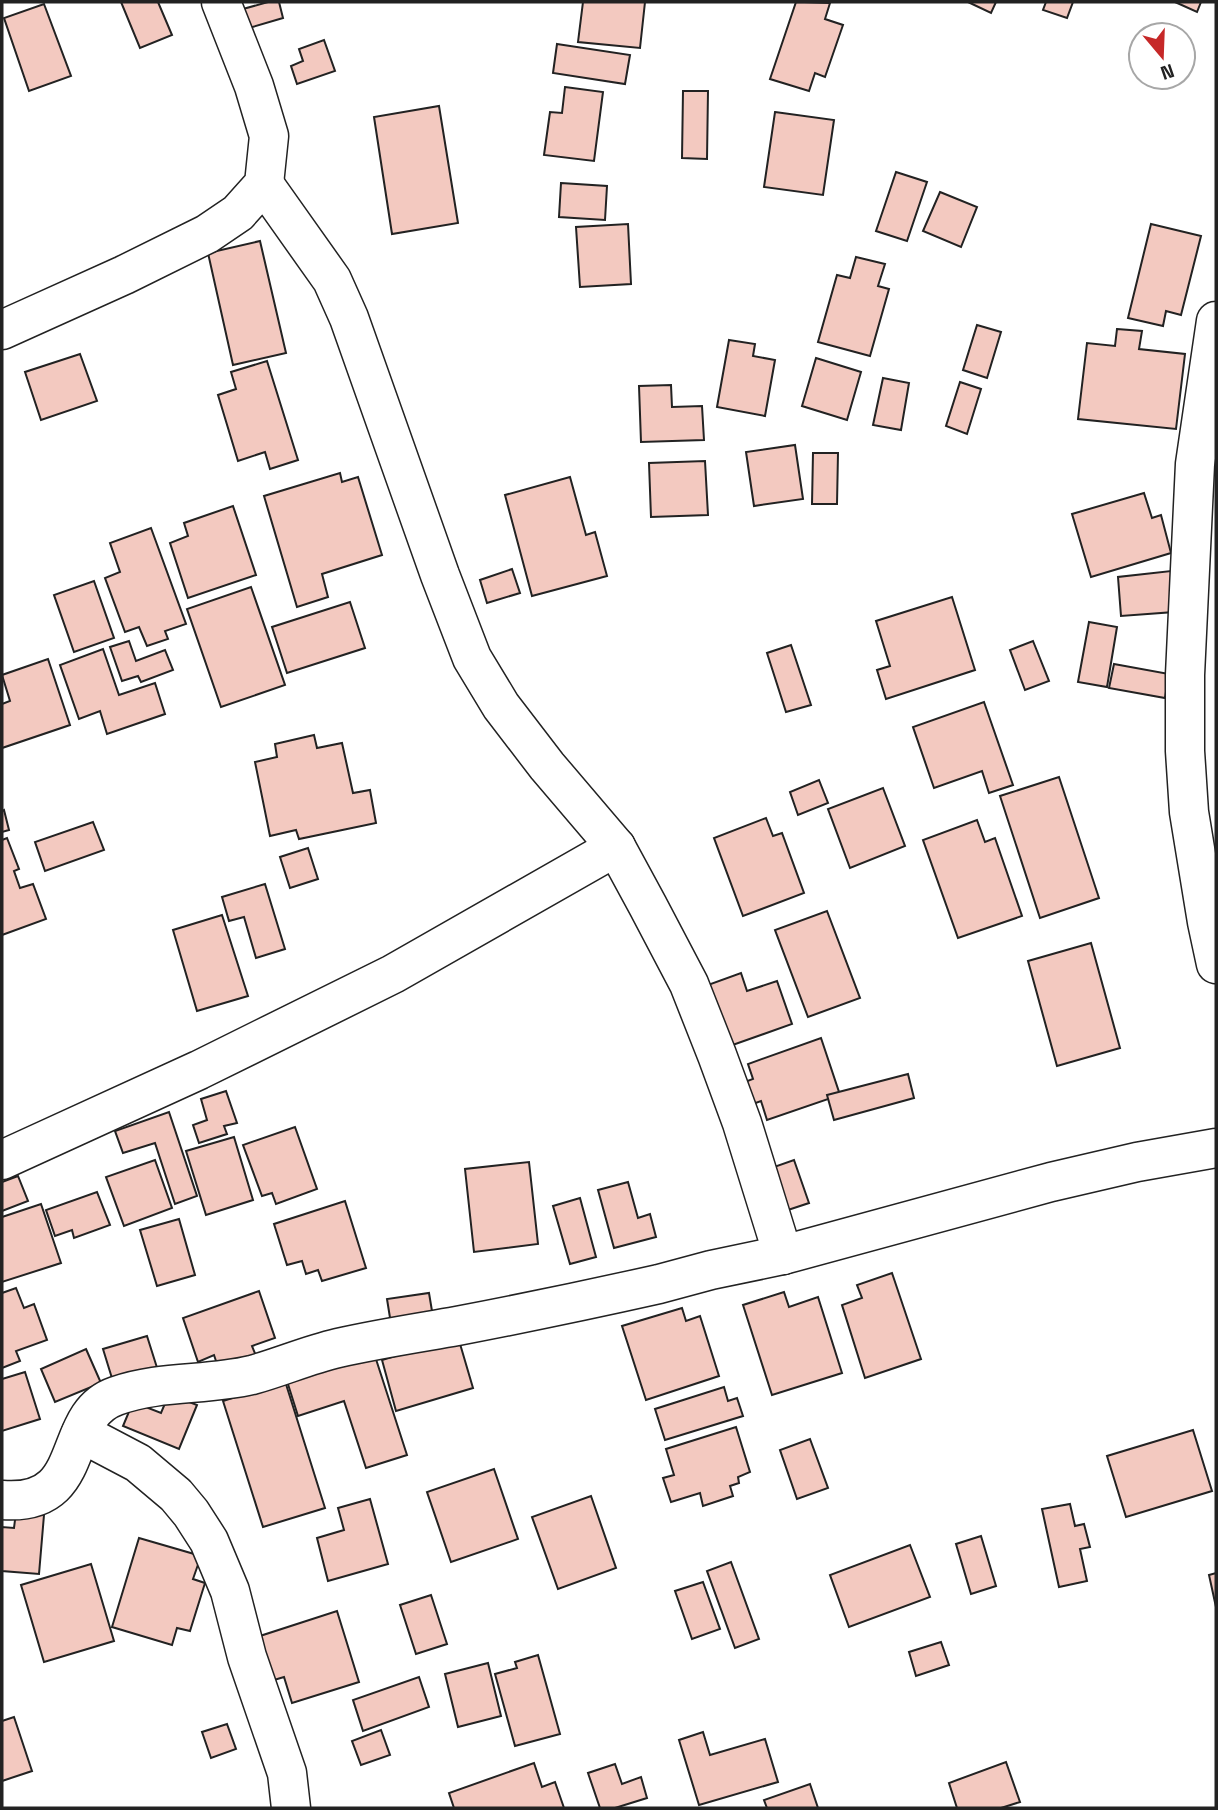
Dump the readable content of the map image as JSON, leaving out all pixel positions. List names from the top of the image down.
{
  "north": "bottom"
}
